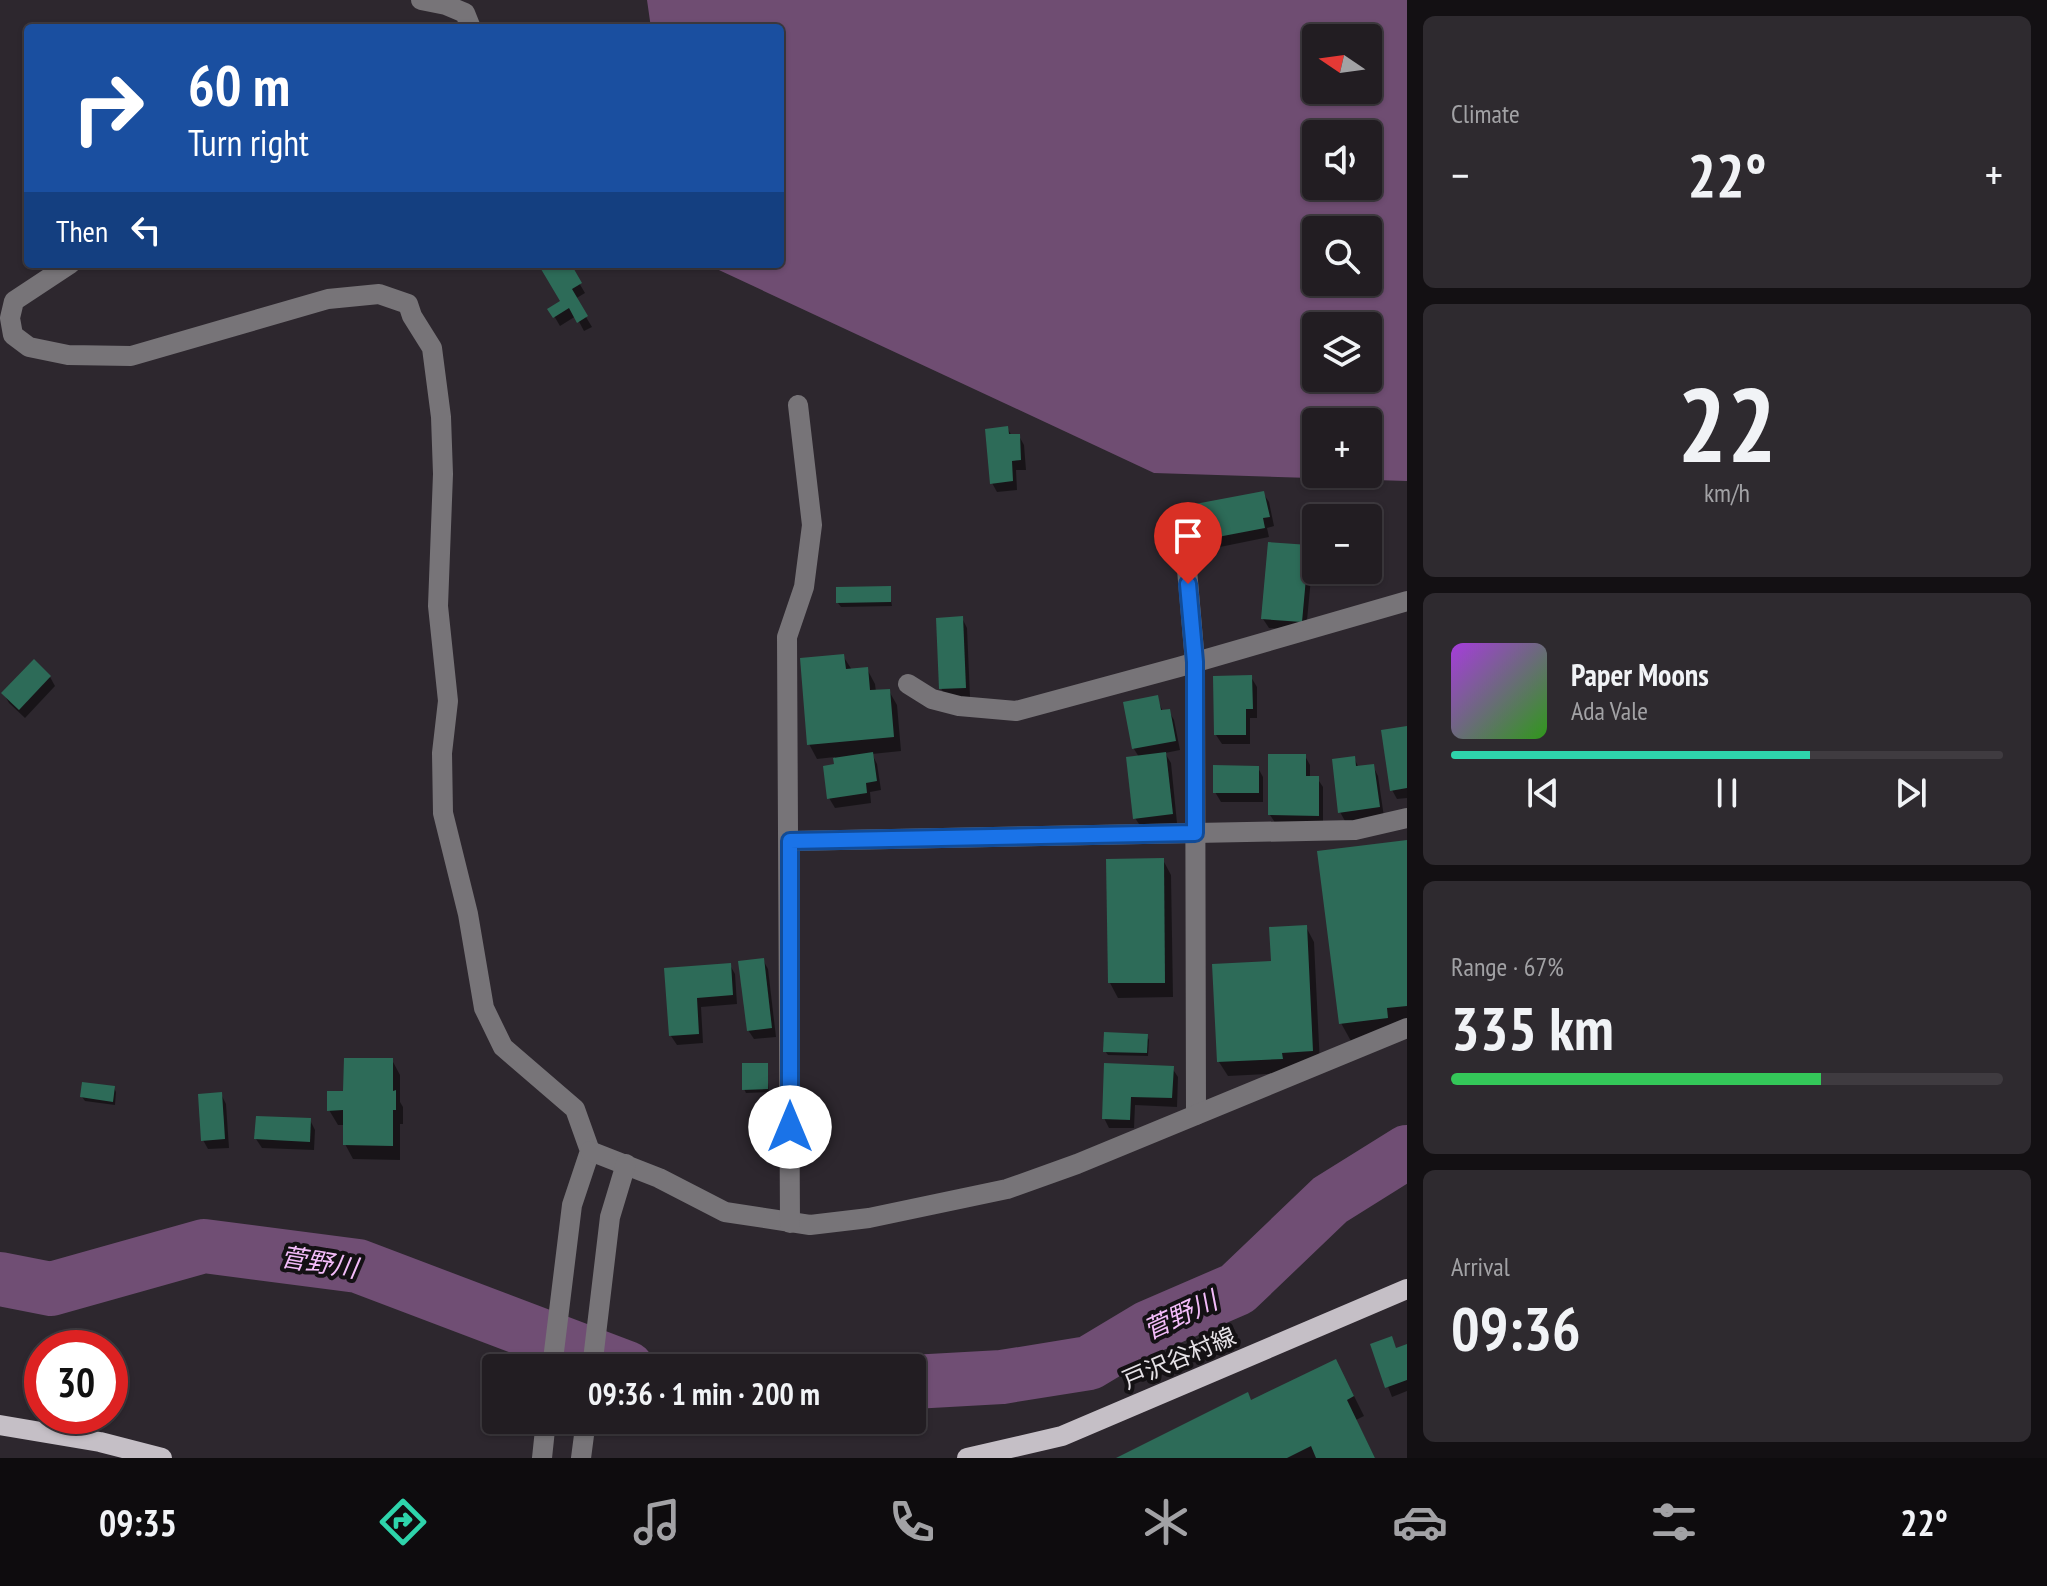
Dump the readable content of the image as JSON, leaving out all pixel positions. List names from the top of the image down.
{
  "streets": {
    "main road": ["戸沢谷村線"]
  },
  "water": ["菅野川"],
  "north": "left",
  "page": {
    "tile": [
      "Climate",
      ["22", "km/h"],
      ["Range · 67%", "335 km"],
      ["Arrival", "09:36"]
    ],
    "map_buttons": ["+", "−"],
    "turn": ["60 m", "Turn right"],
    "heat": ["−", "22°", "+"],
    "then": "Then",
    "song": ["Paper Moons", "Ada Vale"],
    "limit": "30",
    "trip": "09:36 · 1 min · 200 m",
    "tabs": ["09:35", "22°"]
  }
}
